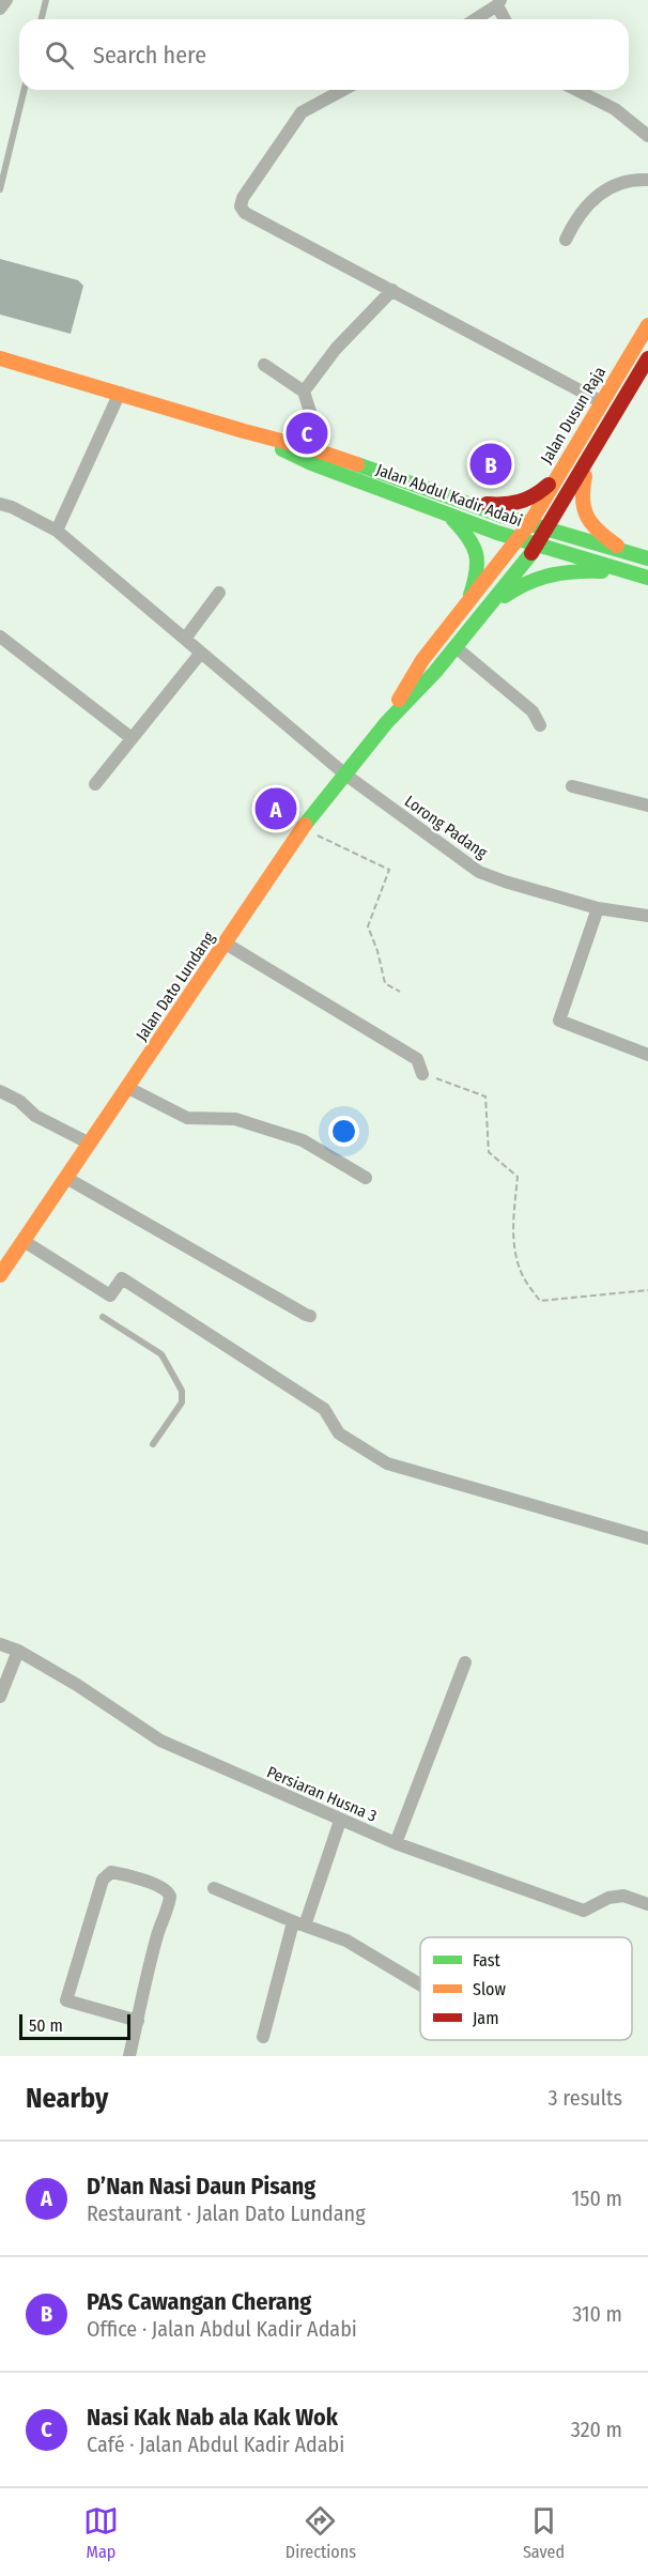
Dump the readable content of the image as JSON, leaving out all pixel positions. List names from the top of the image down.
{
  "streets": {
    "main road": ["Jalan Dusun Raja", "Jalan Abdul Kadir Adabi", "Jalan Dato Lundang"],
    "street": ["Lorong Padang", "Persiaran Husna 3"]
  },
  "crossings": [
    ["Jalan Dusun Raja", "Jalan Abdul Kadir Adabi"],
    ["Jalan Dusun Raja", "Jalan Dato Lundang"],
    ["Jalan Abdul Kadir Adabi", "Jalan Dato Lundang"],
    ["Lorong Padang", "Jalan Dato Lundang"]
  ],
  "legend": ["Fast", "Slow", "Jam"],
  "scale_bar": "50 m",
  "page": {
    "search": "Search here",
    "pins": ["C", "B", "A"],
    "scale": "50 m",
    "heading": ["Nearby", "3 results"],
    "list": [
      {
        "mark": "A",
        "name": "D’Nan Nasi Daun Pisang",
        "note": "Restaurant · Jalan Dato Lundang",
        "value": "150 m"
      },
      {
        "mark": "B",
        "name": "PAS Cawangan Cherang",
        "note": "Office · Jalan Abdul Kadir Adabi",
        "value": "310 m"
      },
      {
        "mark": "C",
        "name": "Nasi Kak Nab ala Kak Wok",
        "note": "Café · Jalan Abdul Kadir Adabi",
        "value": "320 m"
      }
    ],
    "nav": ["Map", "Directions", "Saved"]
  }
}
